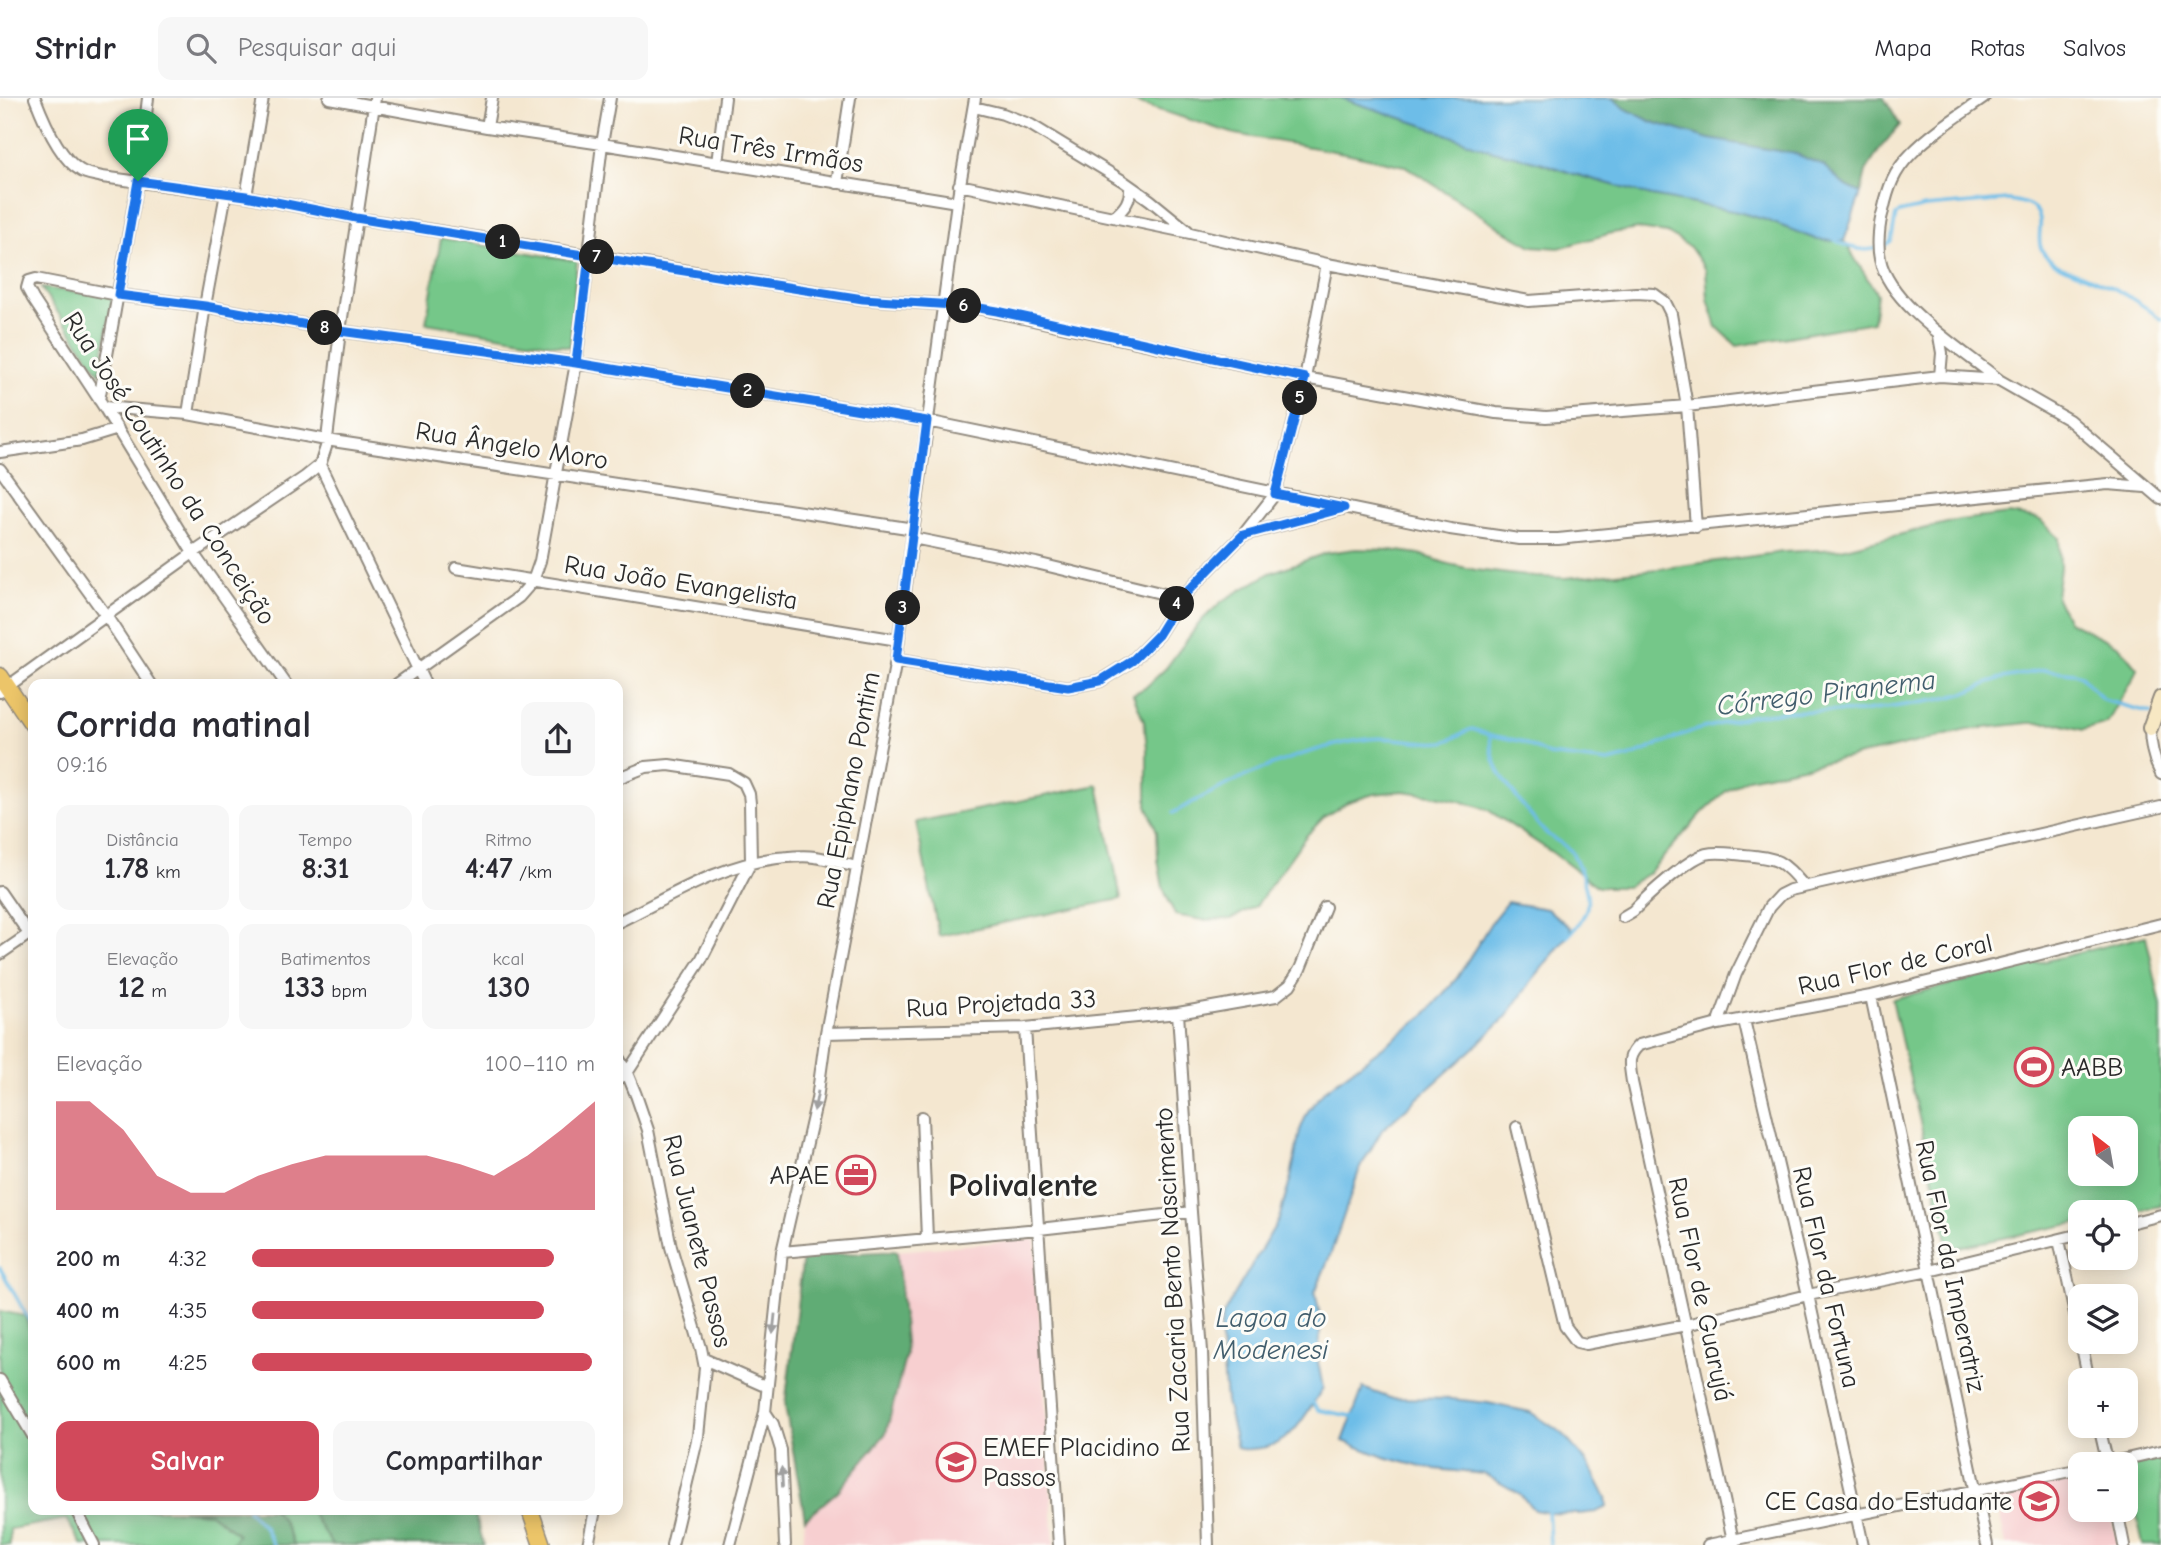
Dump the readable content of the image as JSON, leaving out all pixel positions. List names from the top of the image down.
{
  "streets": {
    "street": [
      "Rua Três Irmãos",
      "Rua Ângelo Moro",
      "Rua José Coutinho da Conceição",
      "Rua João Evangelista",
      "Rua Epiphano Pontim",
      "Rua Flor de Coral",
      "Rua Projetada 33",
      "Rua Juanete Passos",
      "Rua Flor da Imperatriz",
      "Rua Flor da Fortuna",
      "Rua Zacaria Bento Nascimento",
      "Rua Flor de Guarujá"
    ]
  },
  "crossings": [
    ["Rua Três Irmãos", "Rua Epiphano Pontim"],
    ["Rua Ângelo Moro", "Rua José Coutinho da Conceição"],
    ["Rua Ângelo Moro", "Rua Epiphano Pontim"],
    ["Rua João Evangelista", "Rua Epiphano Pontim"],
    ["Rua Epiphano Pontim", "Rua Projetada 33"],
    ["Rua Flor de Coral", "Rua Flor da Imperatriz"],
    ["Rua Flor de Coral", "Rua Flor da Fortuna"],
    ["Rua Flor de Coral", "Rua Flor de Guarujá"],
    ["Rua Projetada 33", "Rua Zacaria Bento Nascimento"]
  ],
  "districts": ["Polivalente"],
  "water": ["Córrego Piranema", "Lagoa do Modenesi"],
  "places": {
    "sports": ["AABB"],
    "office": ["APAE"],
    "school or university": ["EMEF Placidino Passos", "CE Casa do Estudante"]
  },
  "north": "top left",
  "page": {
    "header": "Stridr",
    "search": "Pesquisar aqui",
    "nav": ["Mapa", "Rotas", "Salvos"],
    "pins": [
      "1",
      "7",
      "6",
      "8",
      "2",
      "5",
      "4",
      "3"
    ],
    "heading": ["Corrida matinal", "09:16"],
    "stats": [
      ["Distância", "1.78 km"],
      ["Tempo", "8:31"],
      ["Ritmo", "4:47 /km"],
      ["Elevação", "12 m"],
      ["Batimentos", "133 bpm"],
      ["kcal", "130"]
    ],
    "chart": ["Elevação", "100–110 m"],
    "map_buttons": ["+", "−"],
    "list": [
      {
        "name": "200 m",
        "note": "4:32"
      },
      {
        "name": "400 m",
        "note": "4:35"
      },
      {
        "name": "600 m",
        "note": "4:25"
      }
    ],
    "buttons": ["Salvar", "Compartilhar"]
  }
}
